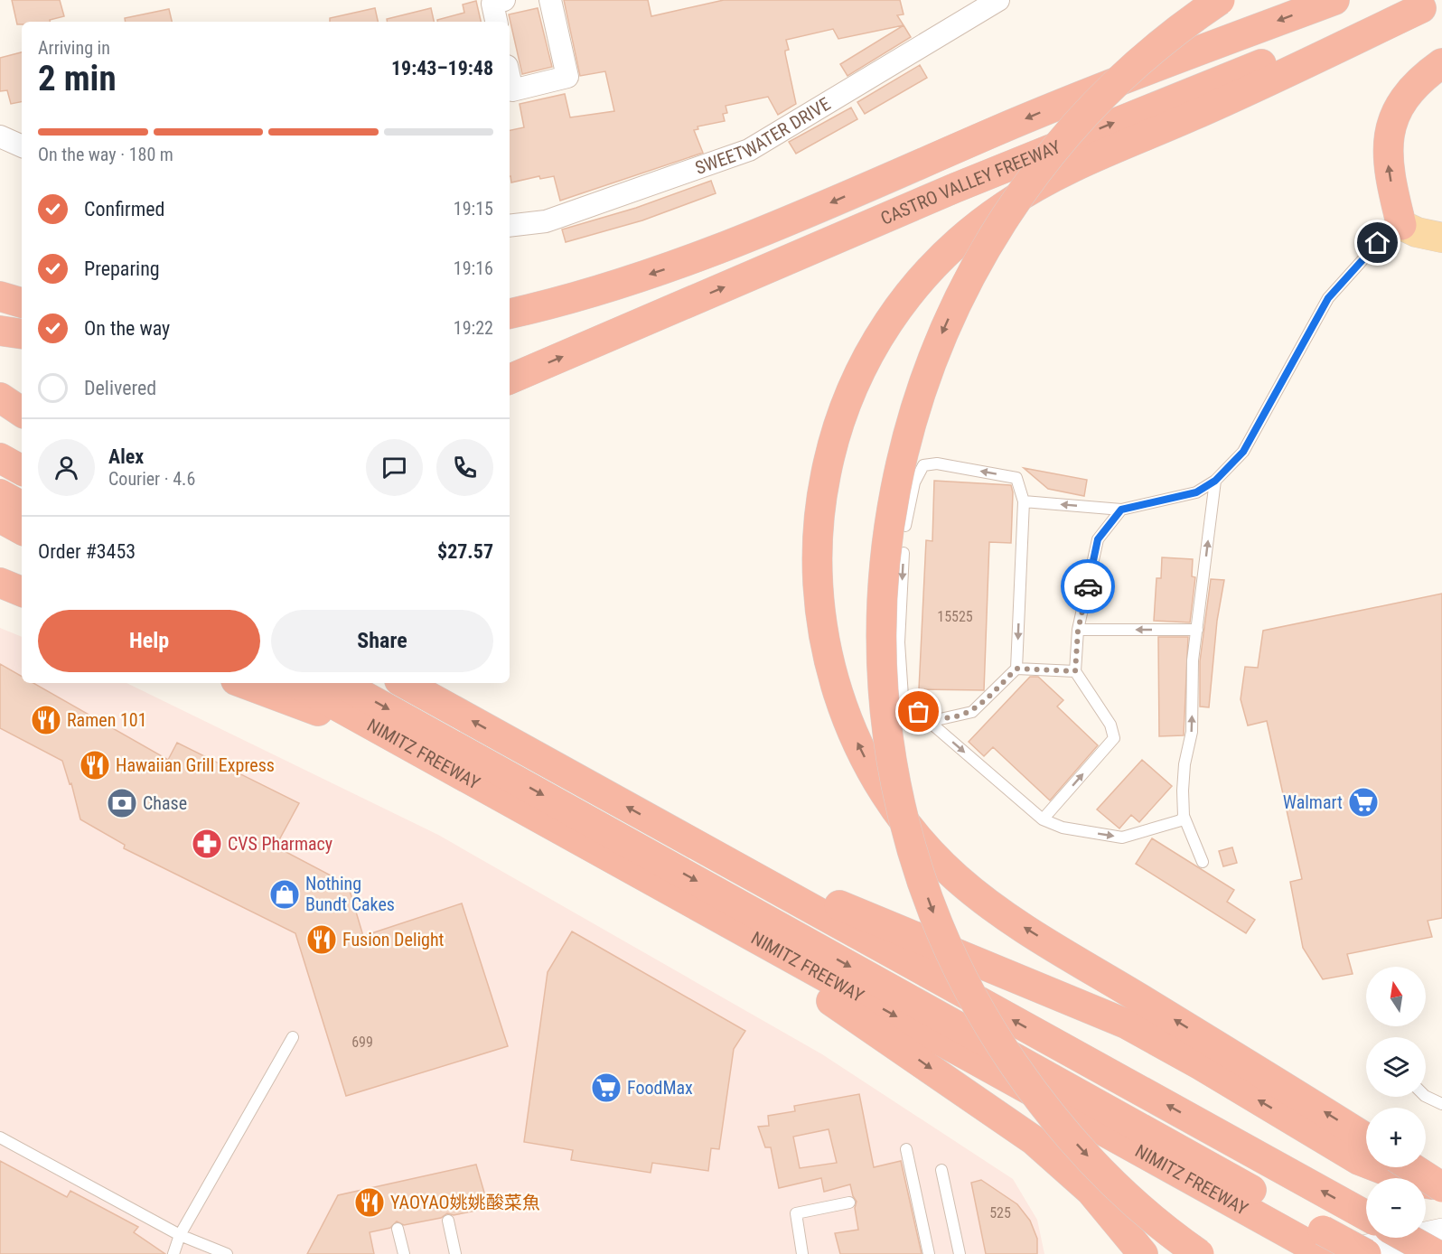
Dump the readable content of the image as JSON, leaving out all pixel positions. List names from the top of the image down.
{
  "streets": {
    "highway": ["CASTRO VALLEY FREEWAY", "NIMITZ FREEWAY"],
    "street": ["SWEETWATER DRIVE"]
  },
  "places": {
    "restaurant": [
      "Ramen 101",
      "Hawaiian Grill Express",
      "Fusion Delight",
      "YAOYAO姚姚酸菜魚"
    ],
    "supermarket": ["Walmart", "FoodMax"],
    "bank": ["Chase"],
    "pharmacy": ["CVS Pharmacy"],
    "shop": ["Nothing Bundt Cakes"]
  },
  "house_numbers": ["15525", "699", "525"],
  "north": "top",
  "page": {
    "heading": ["2 min", "Arriving in", "19:43–19:48"],
    "panel": [
      "Alex",
      "Courier · 4.6",
      "Order #3453",
      "$27.57"
    ],
    "bar": "On the way · 180 m",
    "list": [
      ["Confirmed", "19:15"],
      ["Preparing", "19:16"],
      ["On the way", "19:22"],
      "Delivered"
    ],
    "buttons": ["Help", "Share"],
    "map_buttons": ["+", "−"]
  }
}
